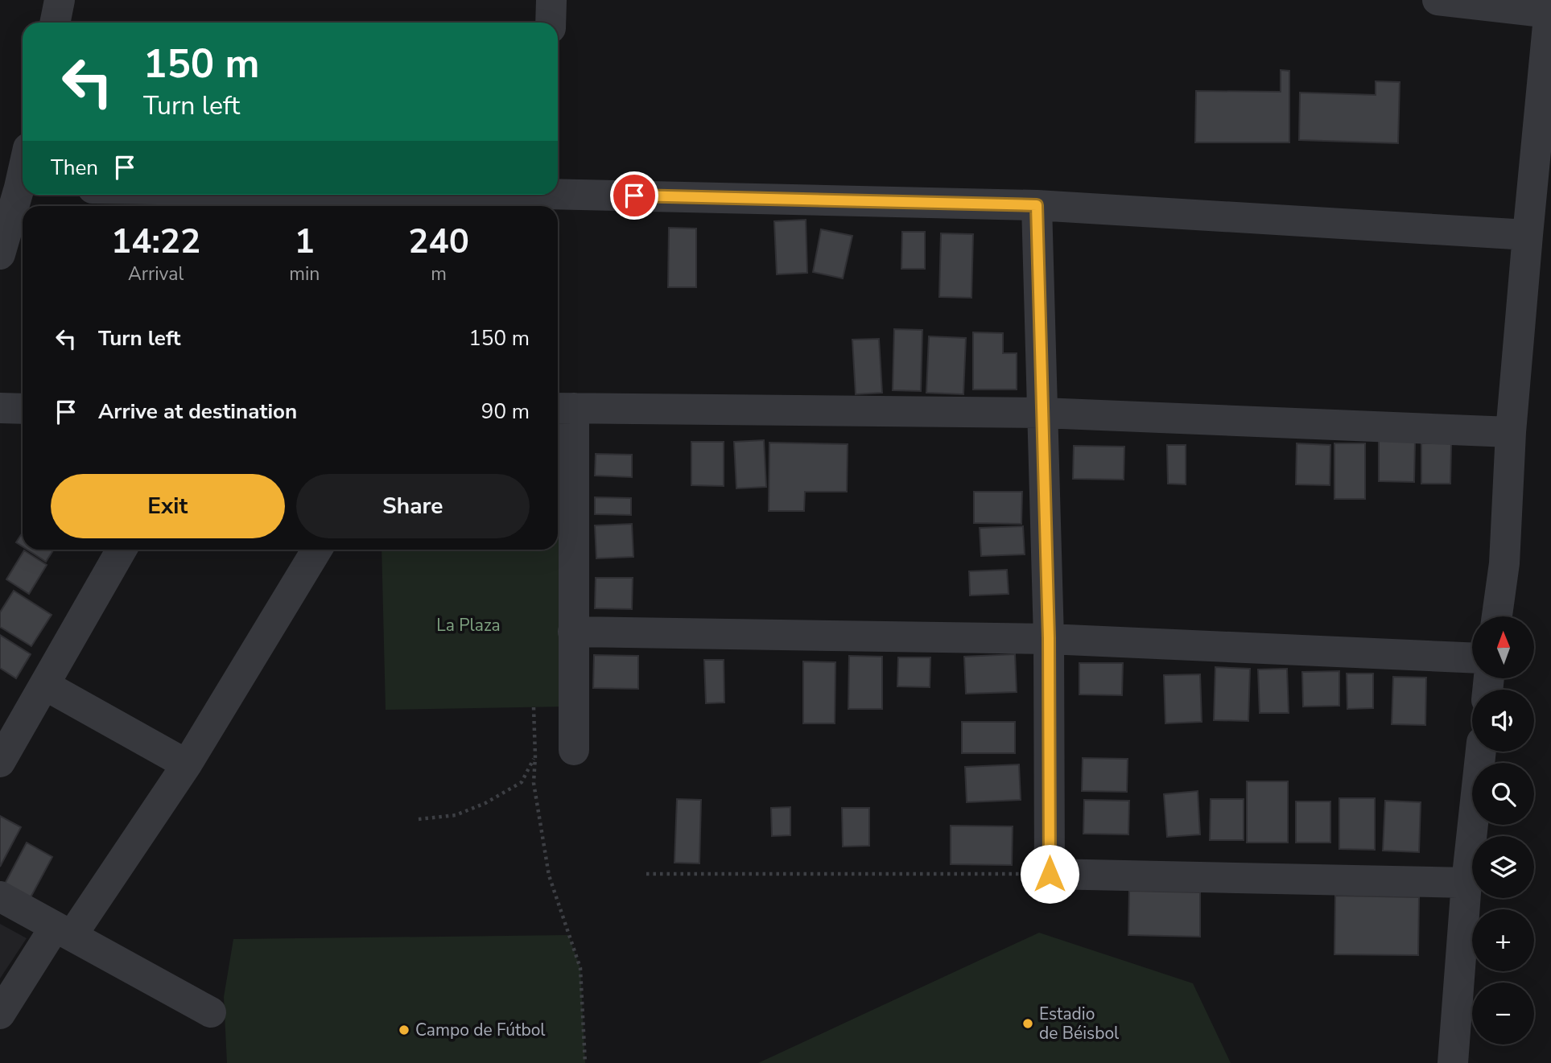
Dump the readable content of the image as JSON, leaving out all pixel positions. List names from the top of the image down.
{
  "parks": ["La Plaza"],
  "places": ["Estadio de Béisbol", "Campo de Fútbol"],
  "north": "top",
  "page": {
    "turn": ["150 m", "Turn left"],
    "then": "Then",
    "eta": [
      "14:22",
      "Arrival",
      "1",
      "min",
      "240",
      "m"
    ],
    "list": [
      {
        "name": "Turn left",
        "value": "150 m"
      },
      {
        "name": "Arrive at destination",
        "value": "90 m"
      }
    ],
    "buttons": ["Exit", "Share"],
    "map_buttons": ["+", "−"]
  }
}
